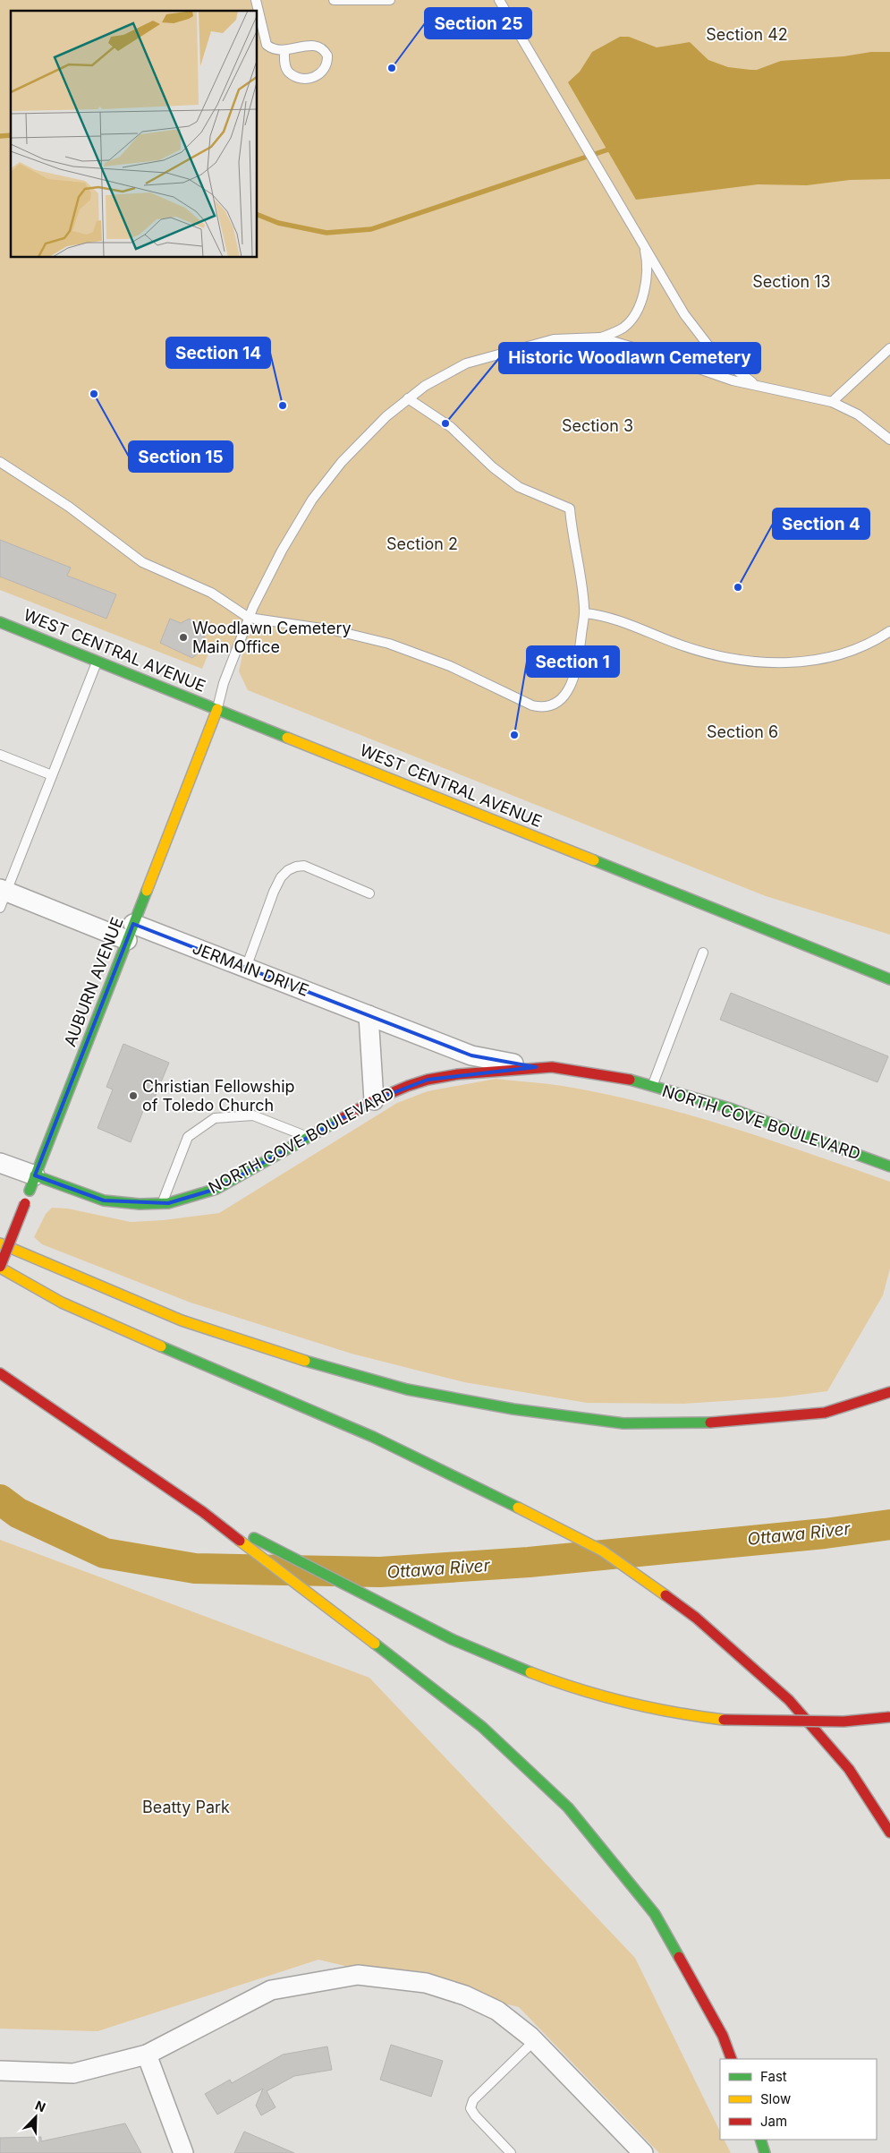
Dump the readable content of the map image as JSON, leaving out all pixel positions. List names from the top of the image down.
{
  "streets": {
    "main road": ["WEST CENTRAL AVENUE", "AUBURN AVENUE", "NORTH COVE BOULEVARD"],
    "street": ["JERMAIN DRIVE"]
  },
  "crossings": [
    ["WEST CENTRAL AVENUE", "AUBURN AVENUE"],
    ["JERMAIN DRIVE", "AUBURN AVENUE"],
    ["JERMAIN DRIVE", "NORTH COVE BOULEVARD"],
    ["AUBURN AVENUE", "NORTH COVE BOULEVARD"]
  ],
  "water": ["Ottawa River"],
  "parks": [
    "Section 42",
    "Section 13",
    "Section 3",
    "Section 2",
    "Section 6",
    "Beatty Park"
  ],
  "places": [
    "Section 25",
    "Section 15",
    "Section 14",
    "Historic Woodlawn Cemetery",
    "Section 4",
    "Woodlawn Cemetery Main Office",
    "Section 1",
    "Christian Fellowship of Toledo Church"
  ],
  "legend": ["Fast", "Slow", "Jam"],
  "north": "top right"
}
